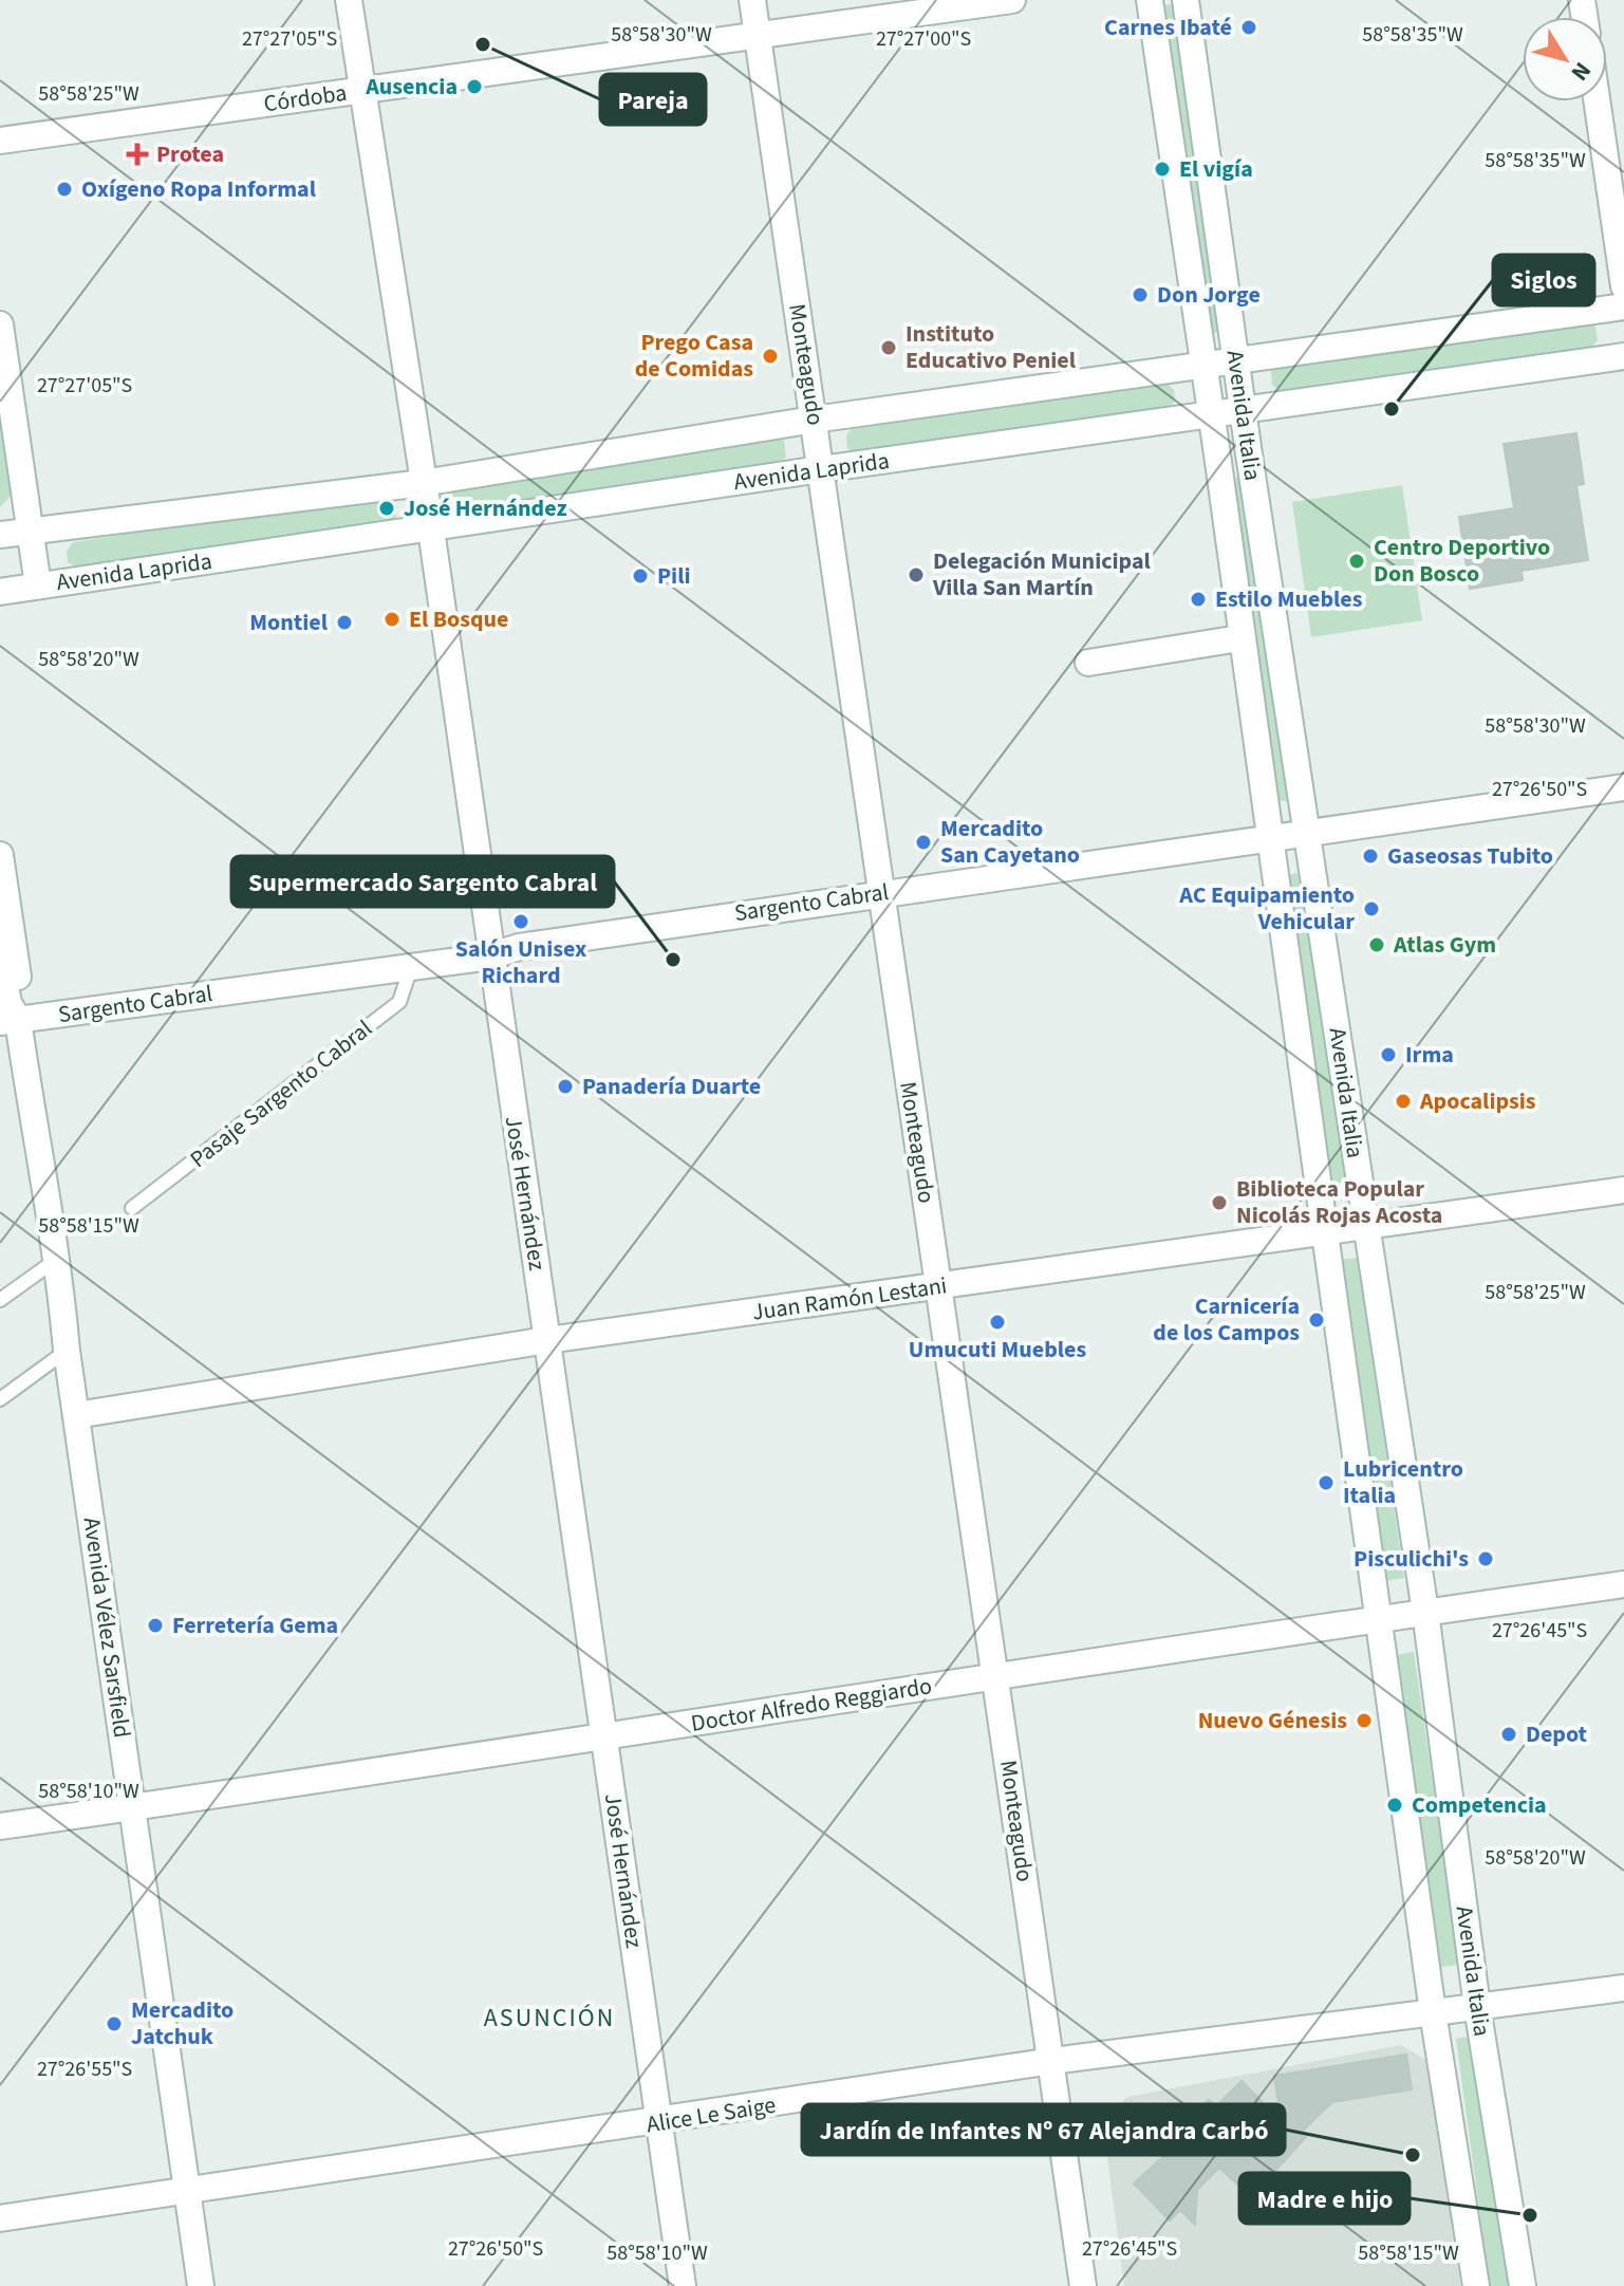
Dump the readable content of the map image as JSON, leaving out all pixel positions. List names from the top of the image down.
{
  "streets": {
    "street": [
      "Córdoba",
      "Monteagudo",
      "Avenida Italia",
      "Avenida Laprida",
      "Sargento Cabral",
      "José Hernández",
      "Juan Ramón Lestani",
      "Avenida Vélez Sarsfield",
      "Doctor Alfredo Reggiardo",
      "Alice Le Saige"
    ],
    "lane": ["Pasaje Sargento Cabral"]
  },
  "crossings": [
    ["Córdoba", "Monteagudo"],
    ["Córdoba", "José Hernández"],
    ["Monteagudo", "Avenida Laprida"],
    ["Monteagudo", "Sargento Cabral"],
    ["Monteagudo", "Juan Ramón Lestani"],
    ["Monteagudo", "Doctor Alfredo Reggiardo"],
    ["Monteagudo", "Alice Le Saige"],
    ["Avenida Italia", "Avenida Laprida"],
    ["Avenida Italia", "Sargento Cabral"],
    ["Avenida Italia", "Juan Ramón Lestani"],
    ["Avenida Italia", "Doctor Alfredo Reggiardo"],
    ["Avenida Italia", "Alice Le Saige"],
    ["Avenida Laprida", "José Hernández"],
    ["Sargento Cabral", "Pasaje Sargento Cabral"],
    ["Sargento Cabral", "José Hernández"],
    ["Sargento Cabral", "Avenida Vélez Sarsfield"],
    ["José Hernández", "Juan Ramón Lestani"],
    ["José Hernández", "Doctor Alfredo Reggiardo"],
    ["José Hernández", "Alice Le Saige"],
    ["Juan Ramón Lestani", "Avenida Vélez Sarsfield"],
    ["Avenida Vélez Sarsfield", "Doctor Alfredo Reggiardo"],
    ["Avenida Vélez Sarsfield", "Alice Le Saige"]
  ],
  "districts": ["ASUNCIÓN"],
  "places": {
    "other": [
      "Carnes Ibaté",
      "Pareja",
      "Ausencia",
      "El vigía",
      "Oxígeno Ropa Informal",
      "Don Jorge",
      "Instituto Educativo Peniel",
      "Prego Casa de Comidas",
      "Siglos",
      "José Hernández",
      "Centro Deportivo Don Bosco",
      "Delegación Municipal Villa San Martín",
      "Pili",
      "Estilo Muebles",
      "El Bosque",
      "Montiel",
      "Mercadito San Cayetano",
      "Gaseosas Tubito",
      "AC Equipamiento Vehicular",
      "Salón Unisex Richard",
      "Atlas Gym",
      "Supermercado Sargento Cabral",
      "Irma",
      "Panadería Duarte",
      "Apocalipsis",
      "Biblioteca Popular Nicolás Rojas Acosta",
      "Carnicería de los Campos",
      "Umucuti Muebles",
      "Lubricentro Italia",
      "Pisculichi's",
      "Ferretería Gema",
      "Nuevo Génesis",
      "Depot",
      "Competencia",
      "Mercadito Jatchuk",
      "Jardín de Infantes Nº 67 Alejandra Carbó",
      "Madre e hijo"
    ],
    "health": ["Protea"]
  },
  "north": "bottom right",
  "coordinates": [
    "58°58'30\"W",
    "58°58'35\"W",
    "27°27'05\"S",
    "27°27'00\"S",
    "58°58'25\"W",
    "58°58'20\"W",
    "27°26'50\"S",
    "58°58'15\"W",
    "27°26'45\"S",
    "58°58'10\"W",
    "27°26'55\"S"
  ]
}
